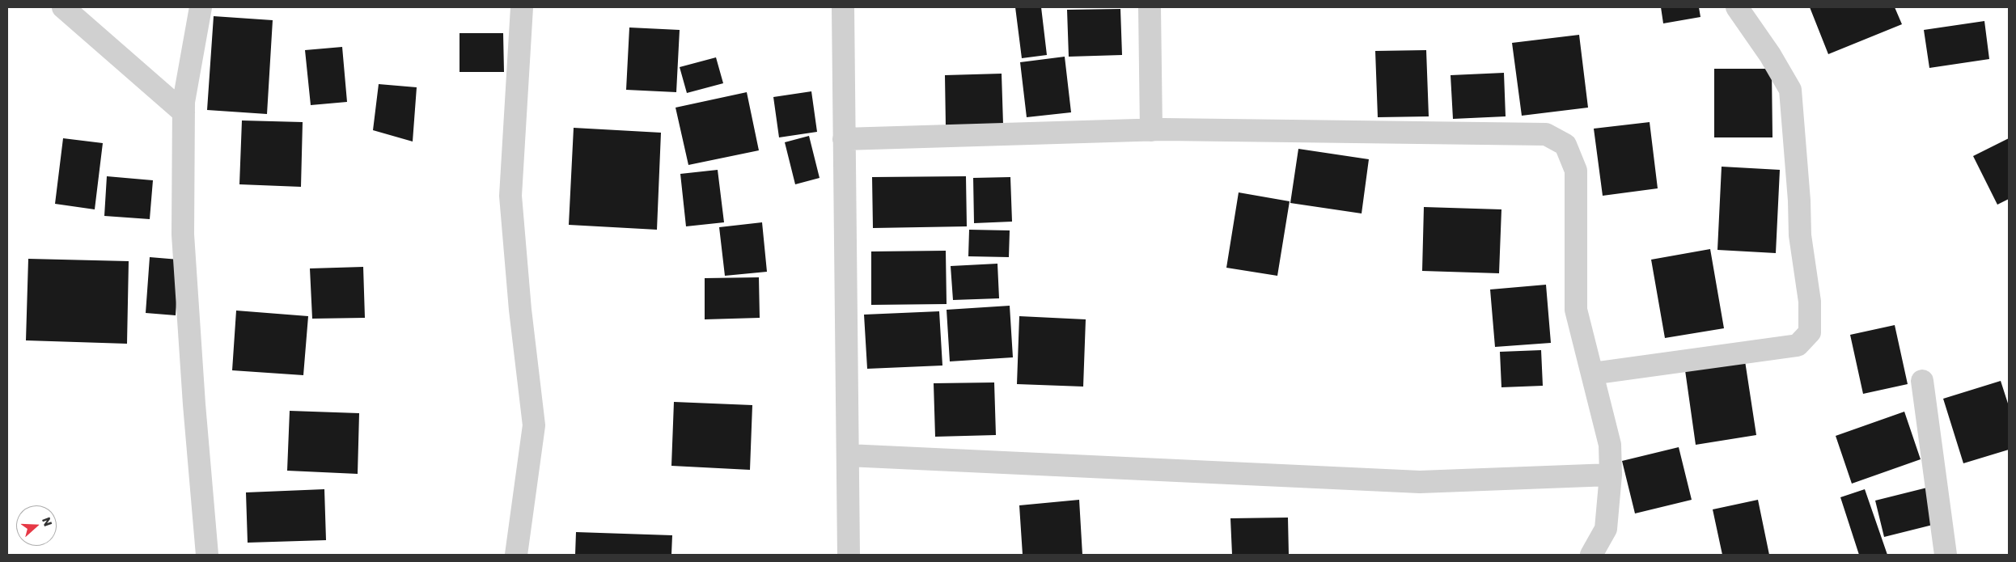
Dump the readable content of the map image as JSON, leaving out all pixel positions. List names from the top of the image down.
{
  "north": "right"
}
